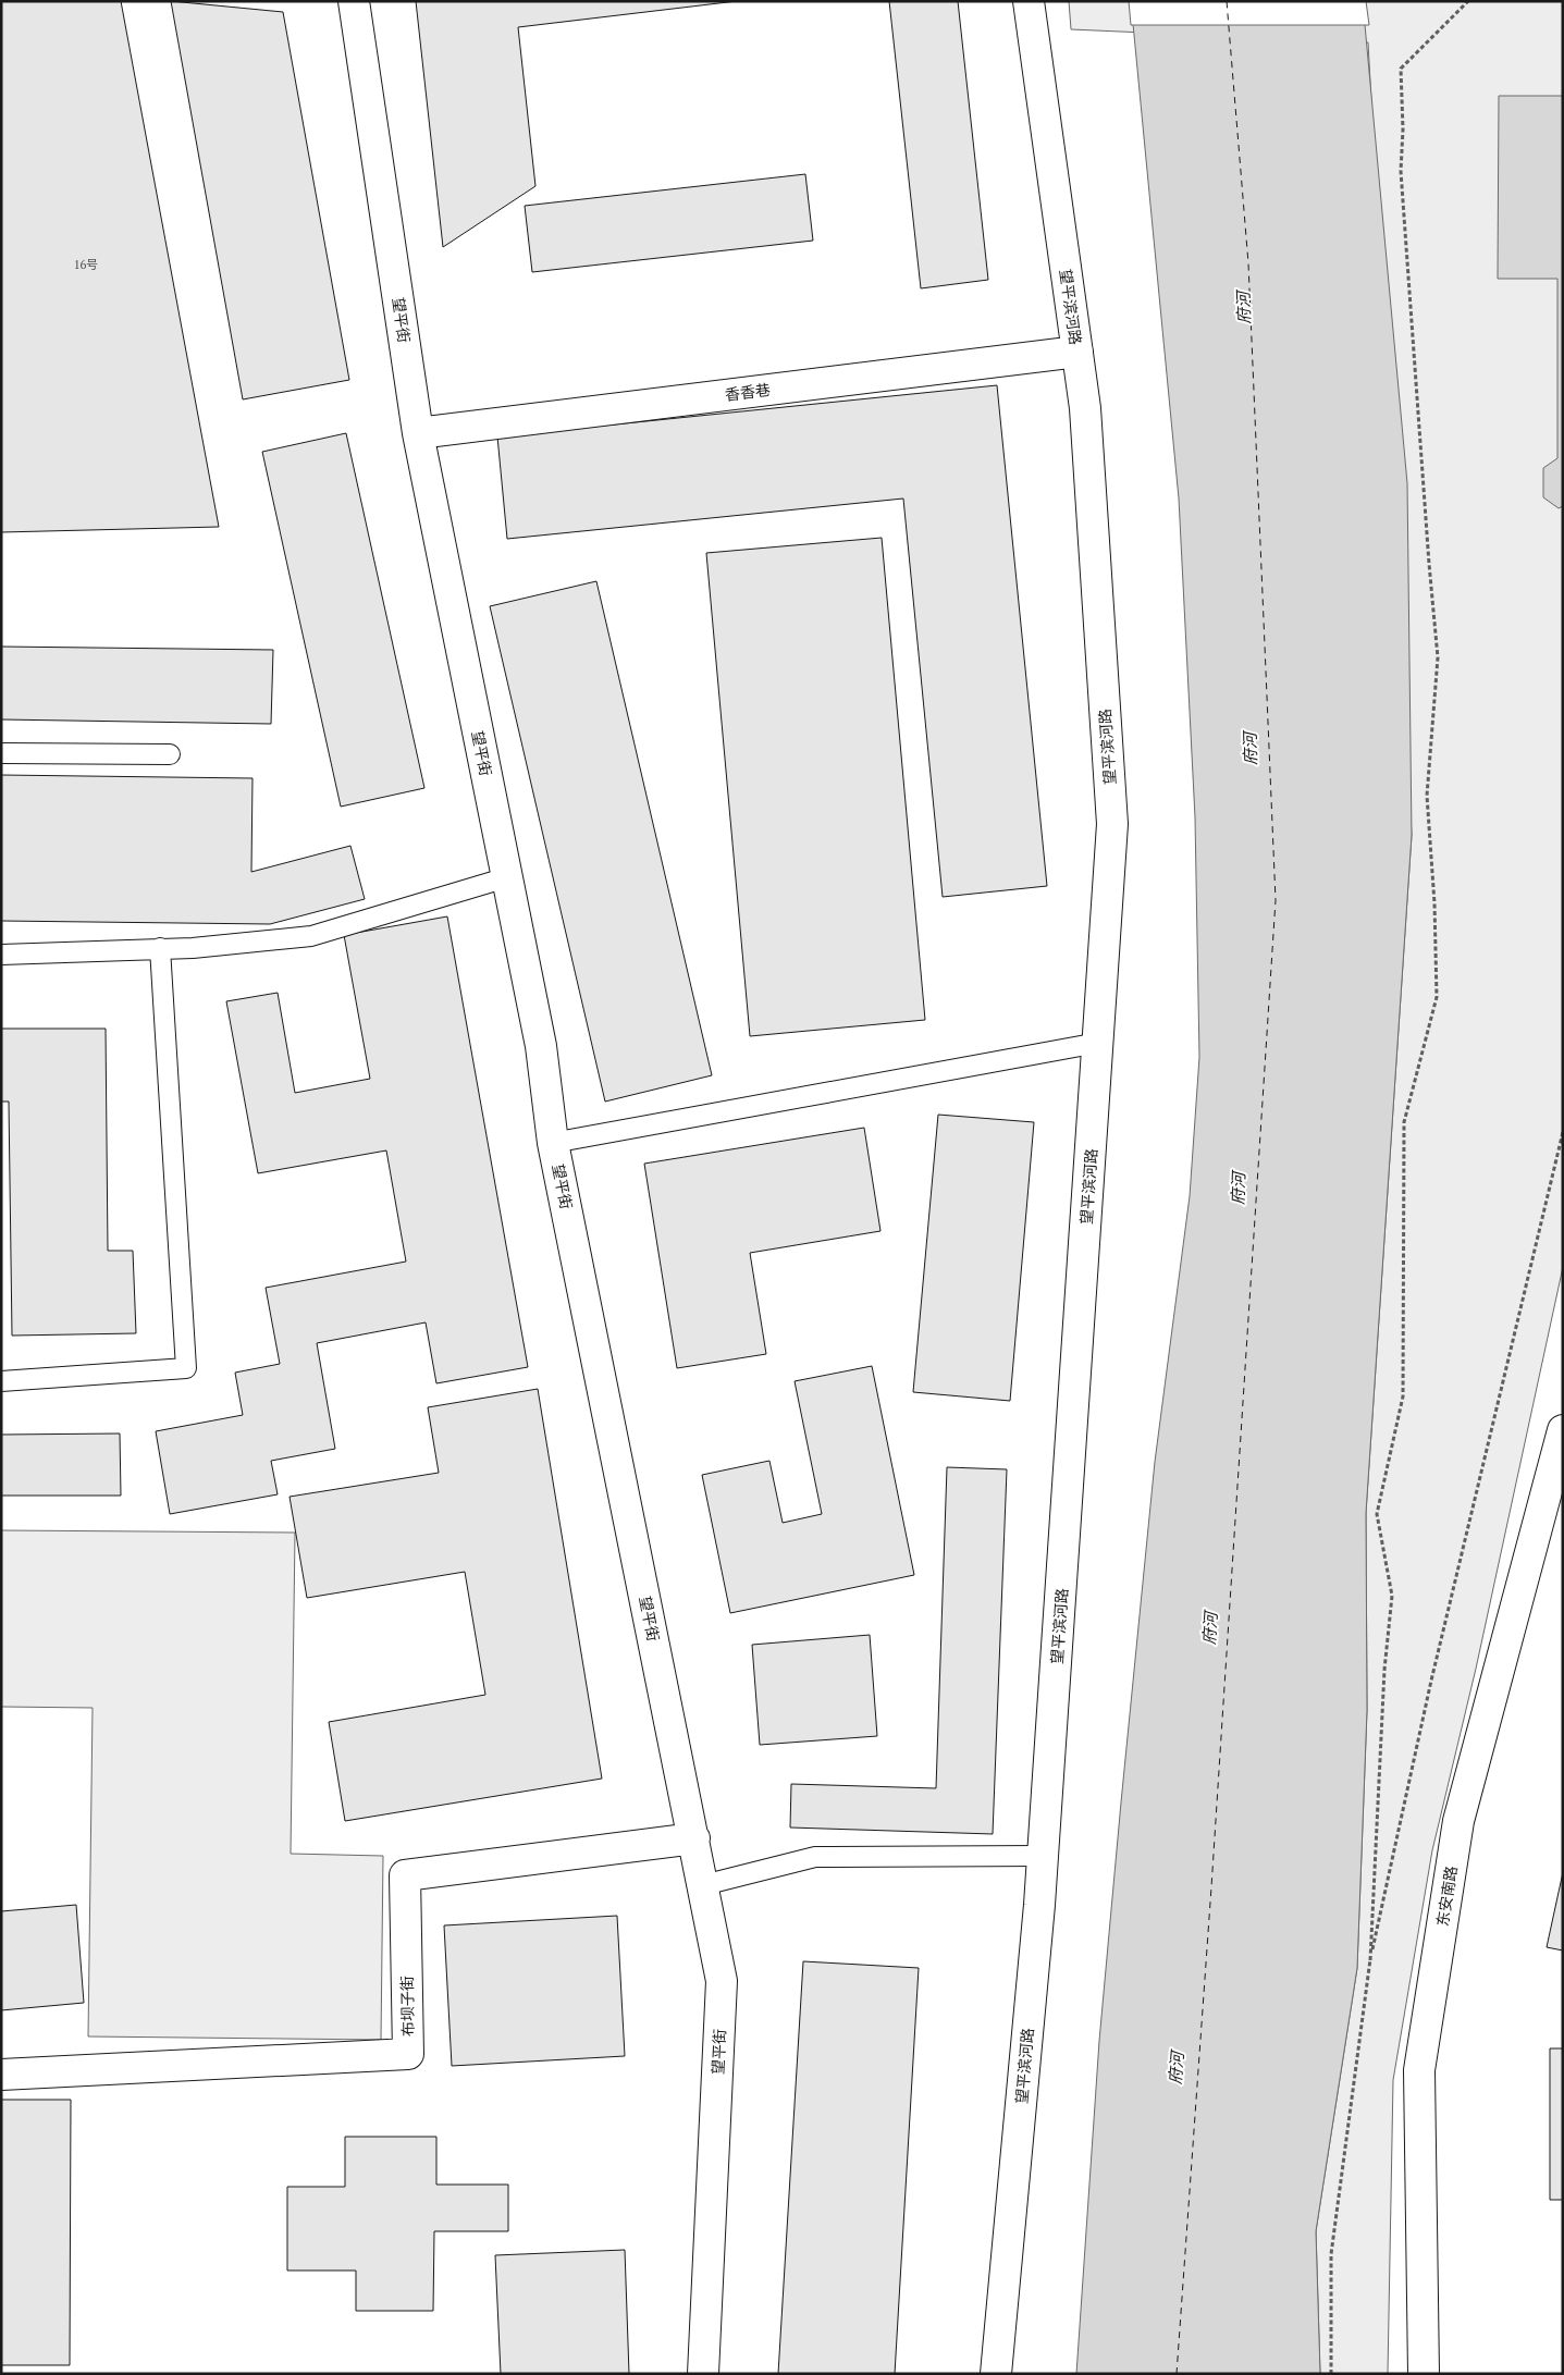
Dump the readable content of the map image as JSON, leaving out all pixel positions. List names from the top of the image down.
{
  "streets": {
    "street": [
      "望平滨河路",
      "望平街",
      "香香巷",
      "东安南路",
      "布坝子街"
    ]
  },
  "crossings": [
    ["望平滨河路", "香香巷"],
    ["望平街", "香香巷"],
    ["望平街", "布坝子街"]
  ],
  "water": ["府河"],
  "house_numbers": ["16号"]
}
